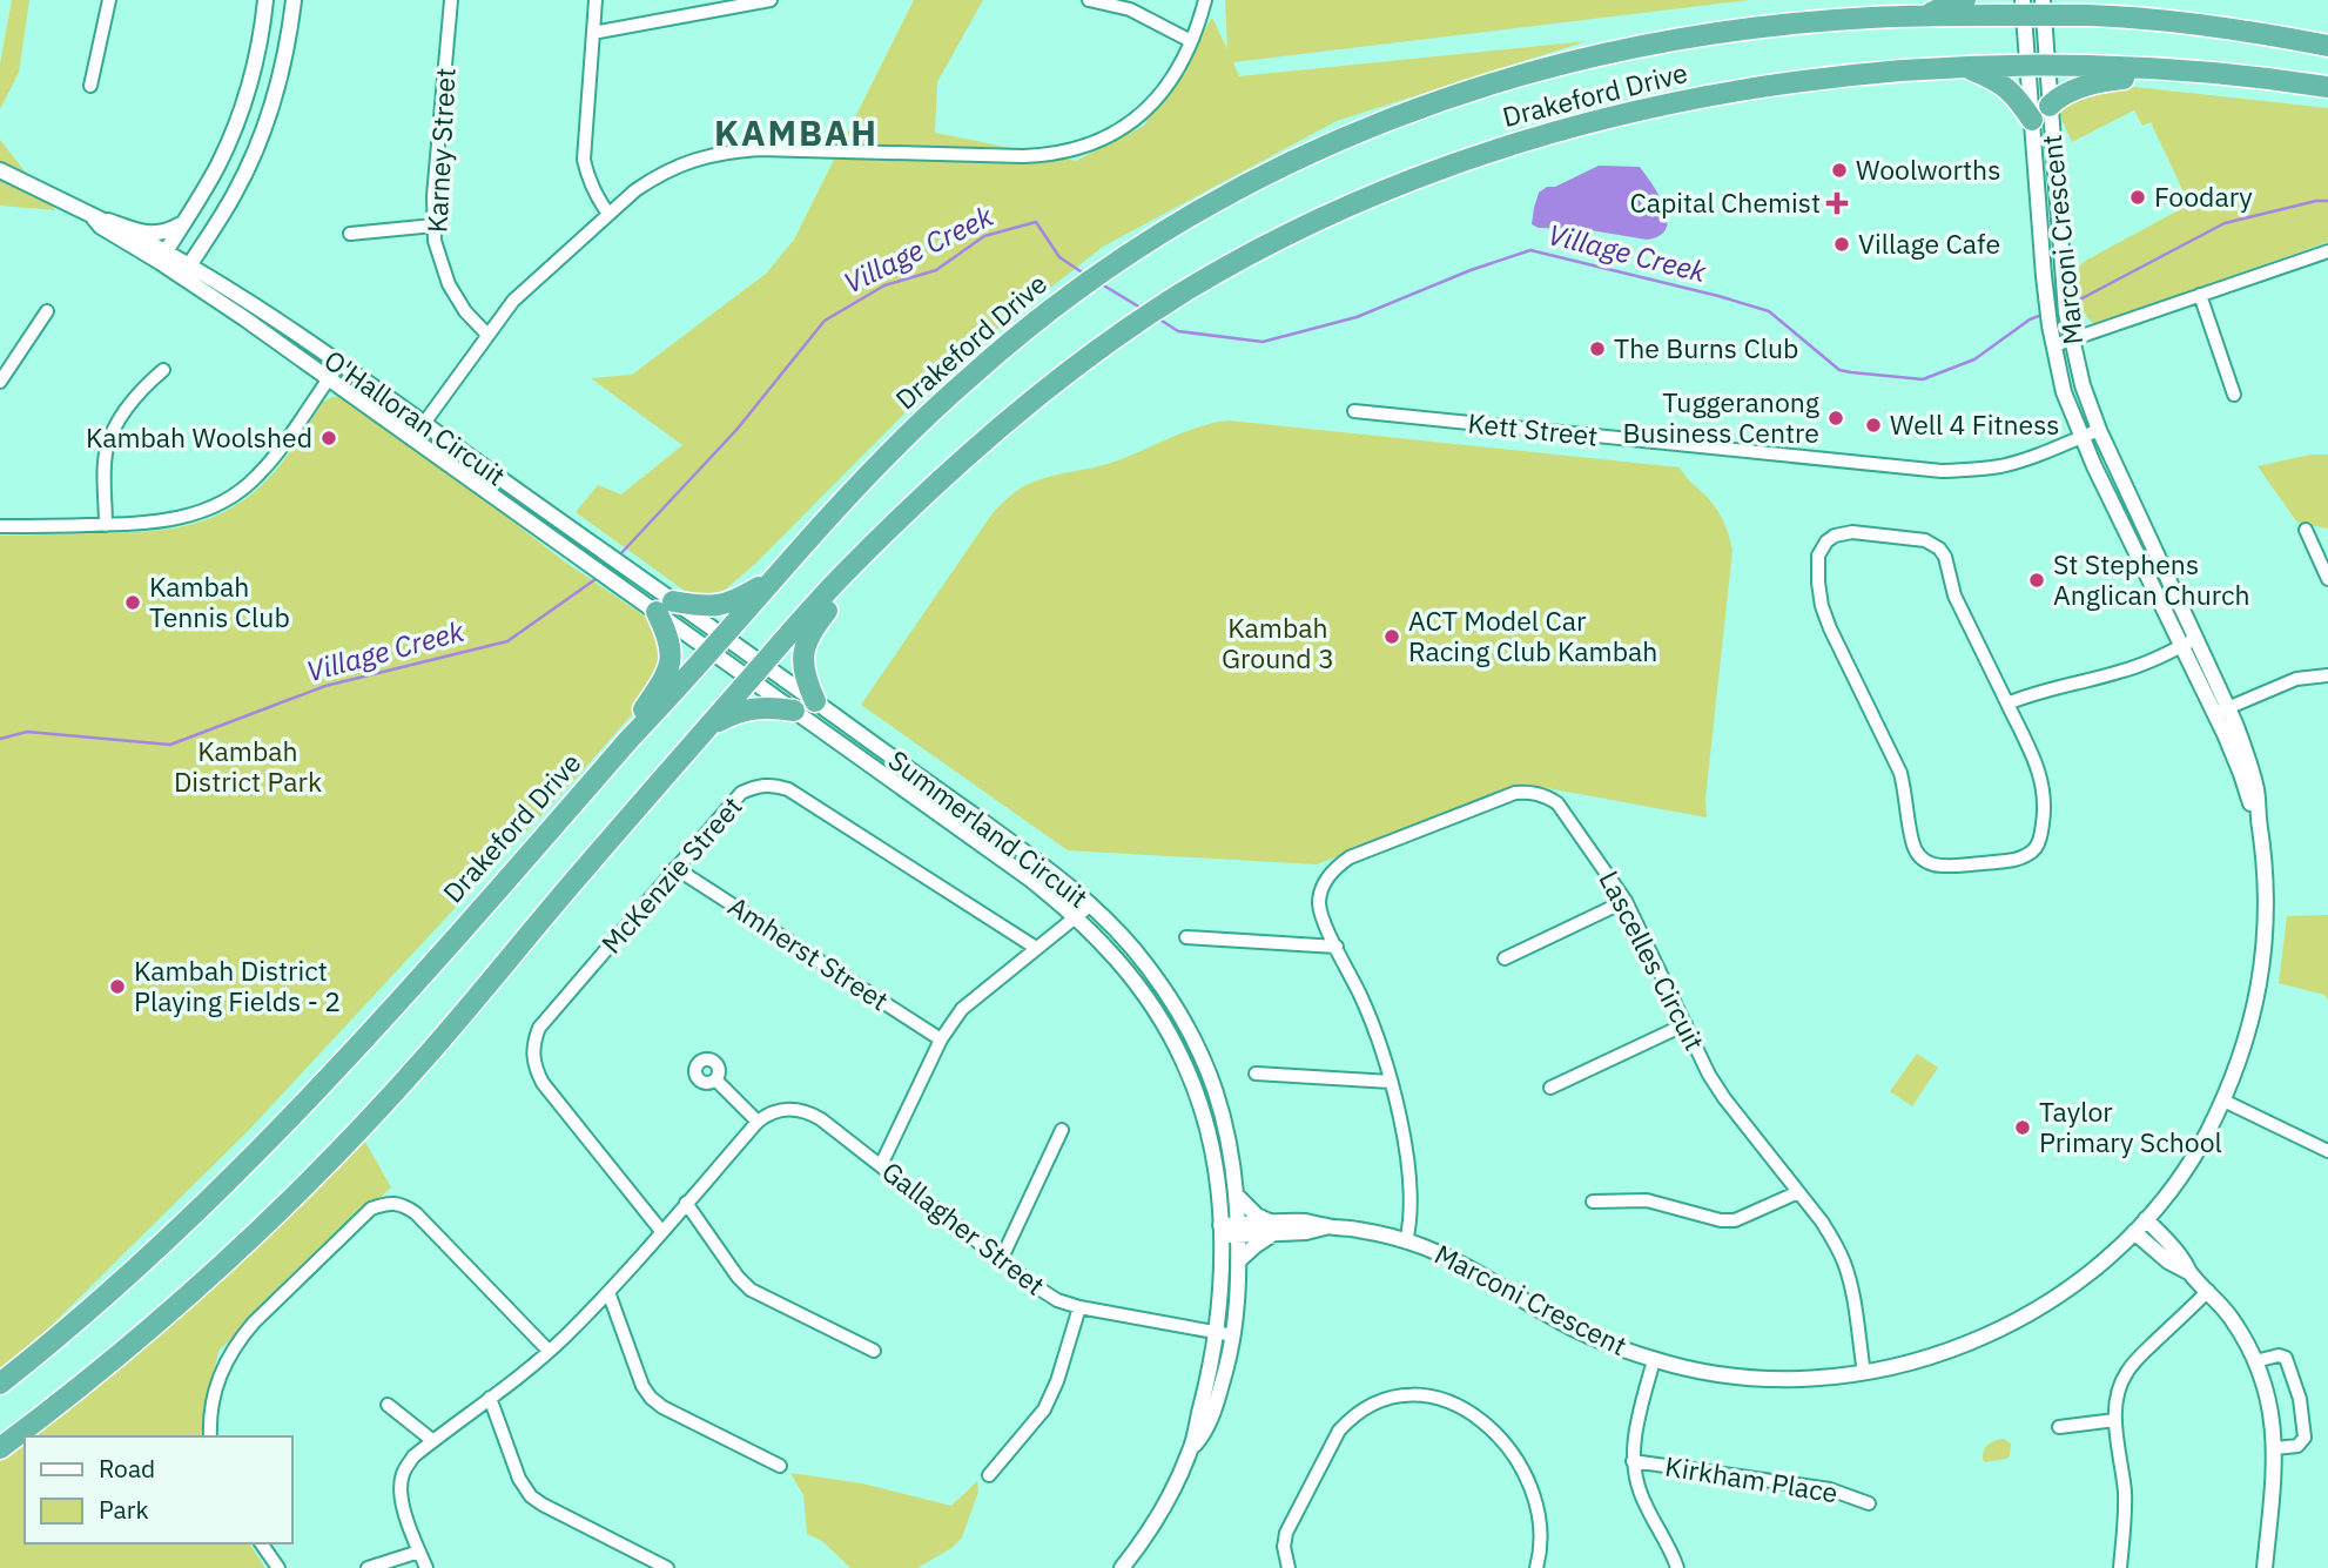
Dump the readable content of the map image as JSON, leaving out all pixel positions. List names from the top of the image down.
{
  "streets": {
    "highway": ["Drakeford Drive"],
    "street": [
      "Karney Street",
      "Marconi Crescent",
      "O'Halloran Circuit",
      "Kett Street",
      "Summerland Circuit",
      "McKenzie Street",
      "Amherst Street",
      "Lascelles Circuit",
      "Gallagher Street",
      "Kirkham Place"
    ]
  },
  "crossings": [
    ["Drakeford Drive", "Marconi Crescent"],
    ["Drakeford Drive", "O'Halloran Circuit"],
    ["Drakeford Drive", "Summerland Circuit"],
    ["Marconi Crescent", "Kett Street"],
    ["Marconi Crescent", "Summerland Circuit"],
    ["Marconi Crescent", "Lascelles Circuit"],
    ["O'Halloran Circuit", "Summerland Circuit"],
    ["Summerland Circuit", "Gallagher Street"],
    ["McKenzie Street", "Amherst Street"],
    ["McKenzie Street", "Gallagher Street"]
  ],
  "districts": ["KAMBAH"],
  "water": ["Village Creek"],
  "parks": ["Kambah Ground 3", "Kambah District Park"],
  "places": {
    "other": [
      "Woolworths",
      "Foodary",
      "Village Cafe",
      "The Burns Club",
      "Tuggeranong Business Centre",
      "Well 4 Fitness",
      "Kambah Woolshed",
      "St Stephens Anglican Church",
      "Kambah Tennis Club",
      "ACT Model Car Racing Club Kambah",
      "Kambah District Playing Fields - 2",
      "Taylor Primary School"
    ],
    "health": ["Capital Chemist"]
  },
  "legend": ["Road", "Park"]
}
